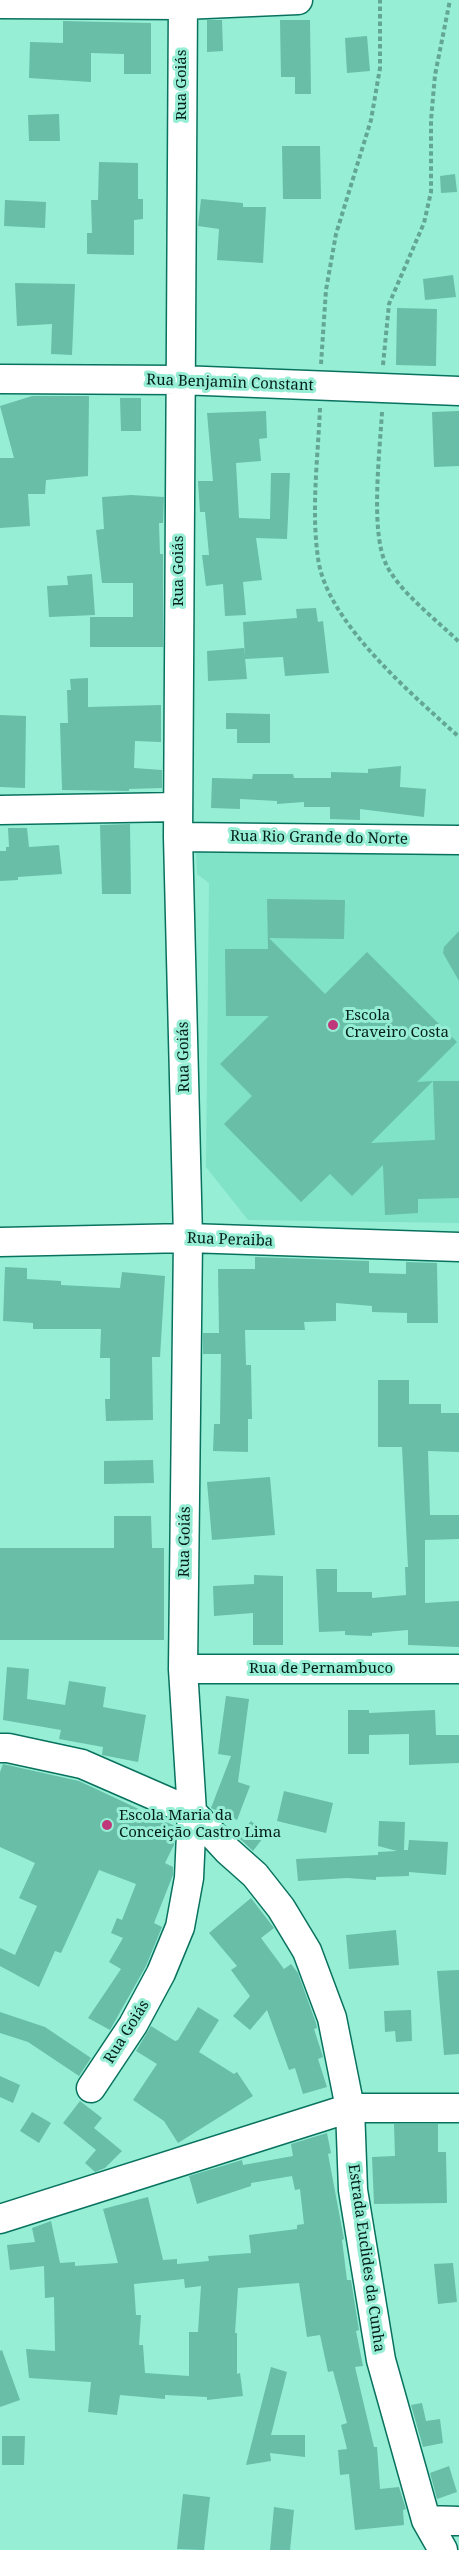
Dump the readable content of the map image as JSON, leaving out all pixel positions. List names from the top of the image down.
{
  "streets": {
    "street": [
      "Rua Goiás",
      "Rua Benjamin Constant",
      "Rua Rio Grande do Norte",
      "Rua Peraiba",
      "Rua de Pernambuco",
      "Estrada Euclides da Cunha"
    ]
  },
  "crossings": [
    ["Rua Goiás", "Rua Benjamin Constant"],
    ["Rua Goiás", "Rua Rio Grande do Norte"],
    ["Rua Goiás", "Rua Peraiba"],
    ["Rua Goiás", "Rua de Pernambuco"],
    ["Rua Goiás", "Estrada Euclides da Cunha"]
  ],
  "places": ["Escola Craveiro Costa", "Escola Maria da Conceição Castro Lima"]
}
